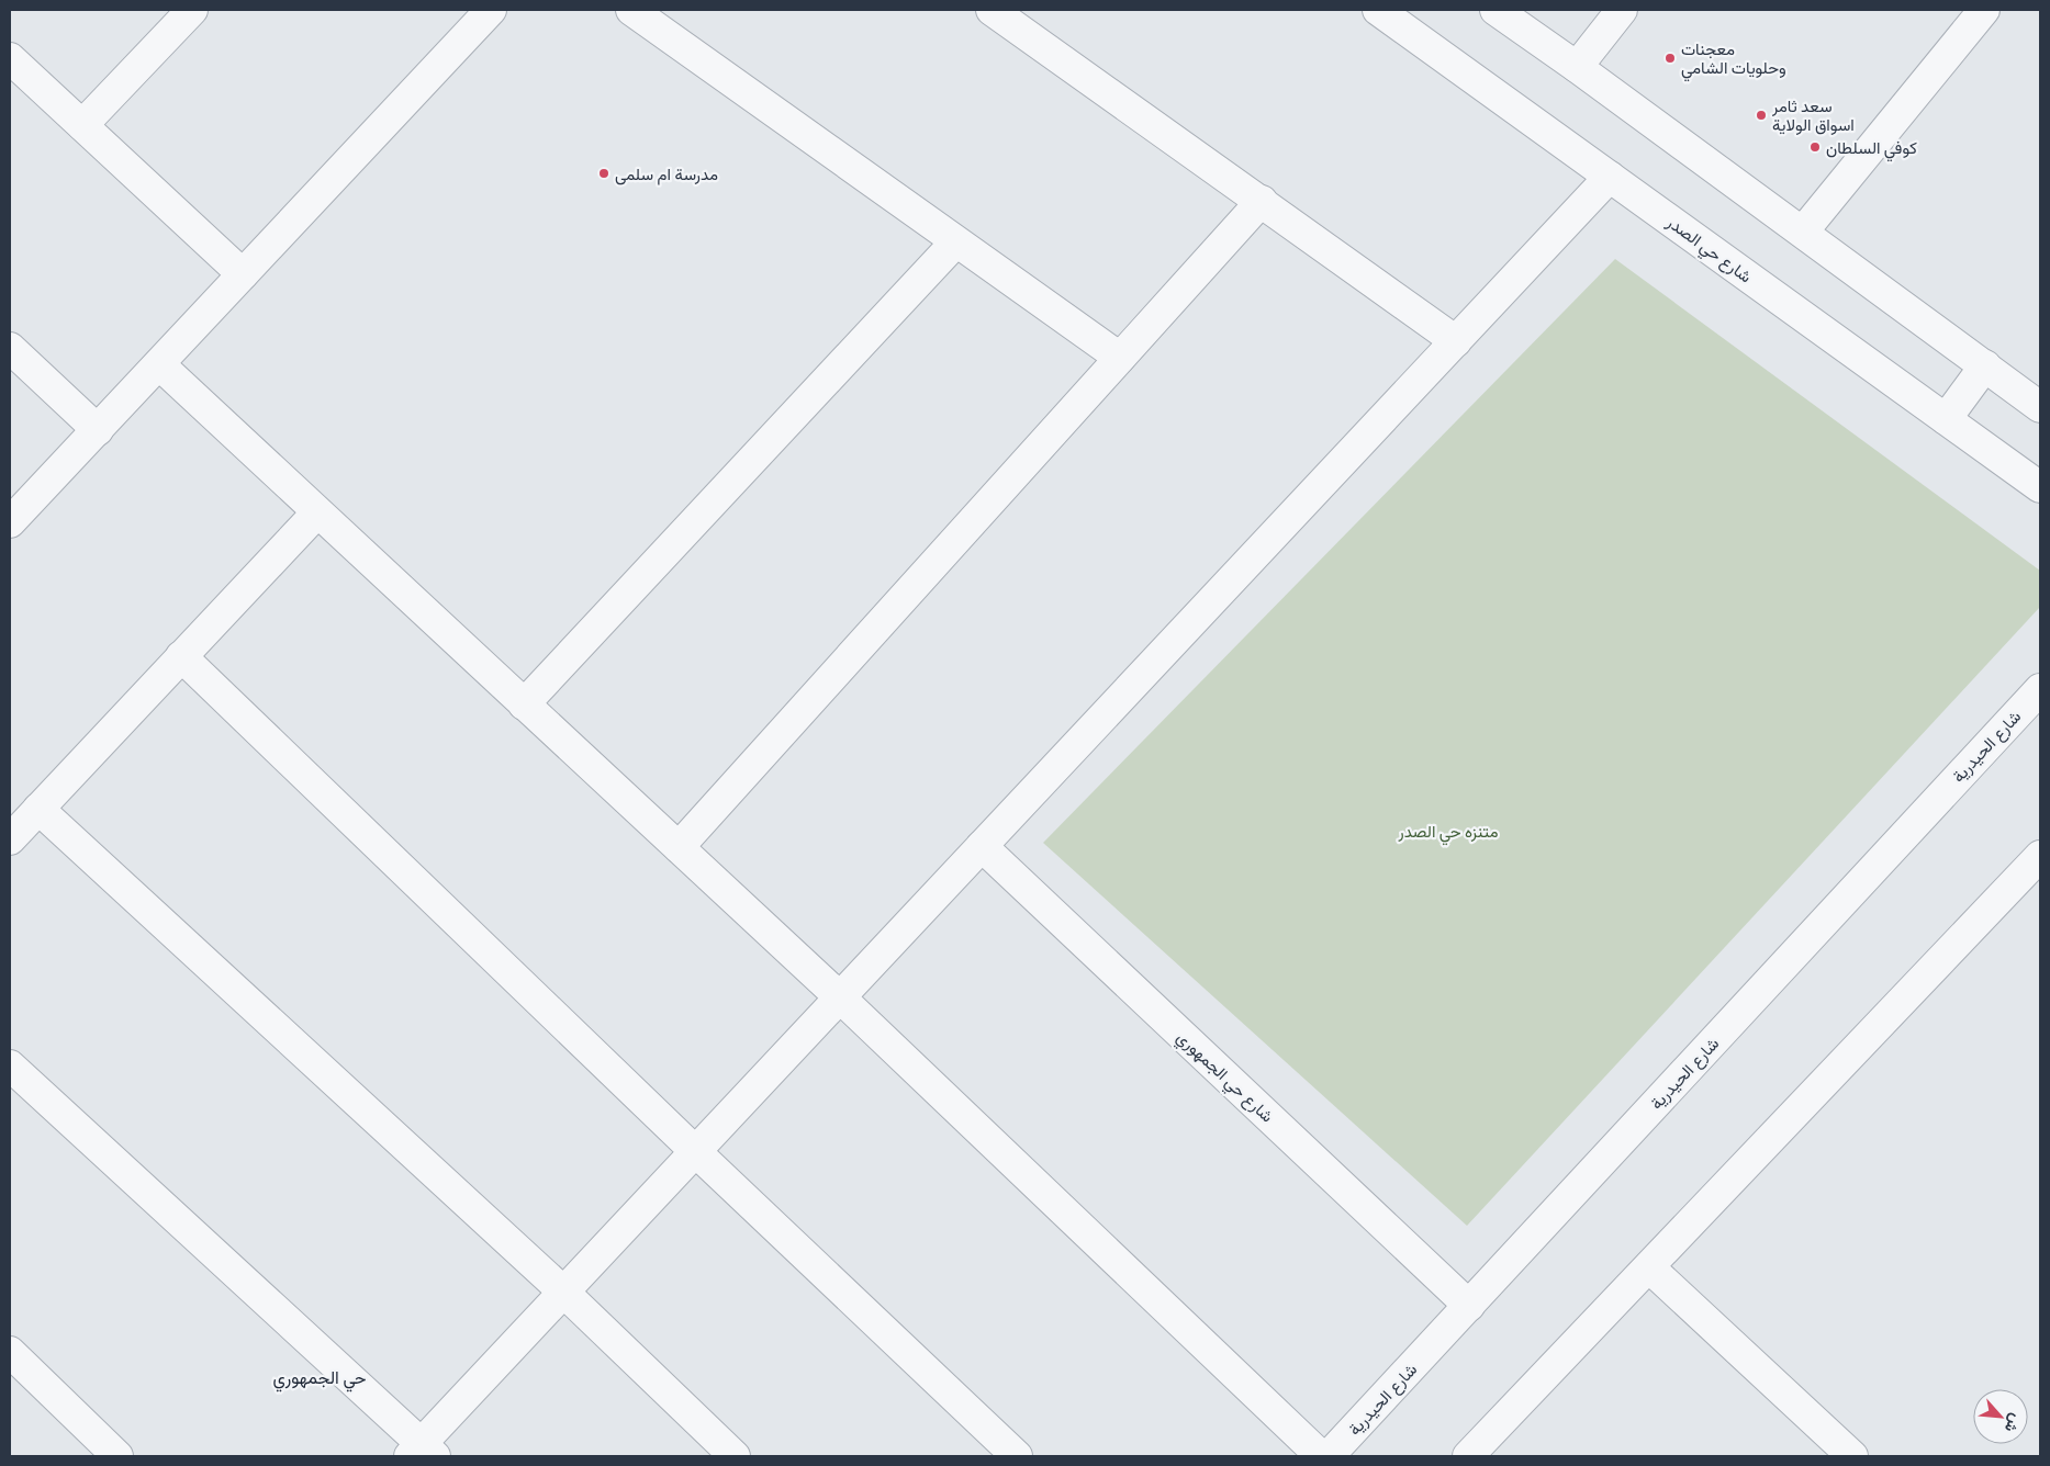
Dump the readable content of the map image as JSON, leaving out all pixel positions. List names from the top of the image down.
{
  "streets": {
    "street": ["شارع حي الصدر", "شارع الحيدرية", "شارع حي الجمهوري"]
  },
  "crossings": [
    ["شارع الحيدرية", "شارع حي الجمهوري"]
  ],
  "districts": ["حي الجمهوري"],
  "parks": ["متنزه حي الصدر"],
  "places": [
    "معجنات وحلويات الشامي",
    "سعد ثامر اسواق الولاية",
    "كوفي السلطان",
    "مدرسة ام سلمى"
  ],
  "north": "bottom right"
}
